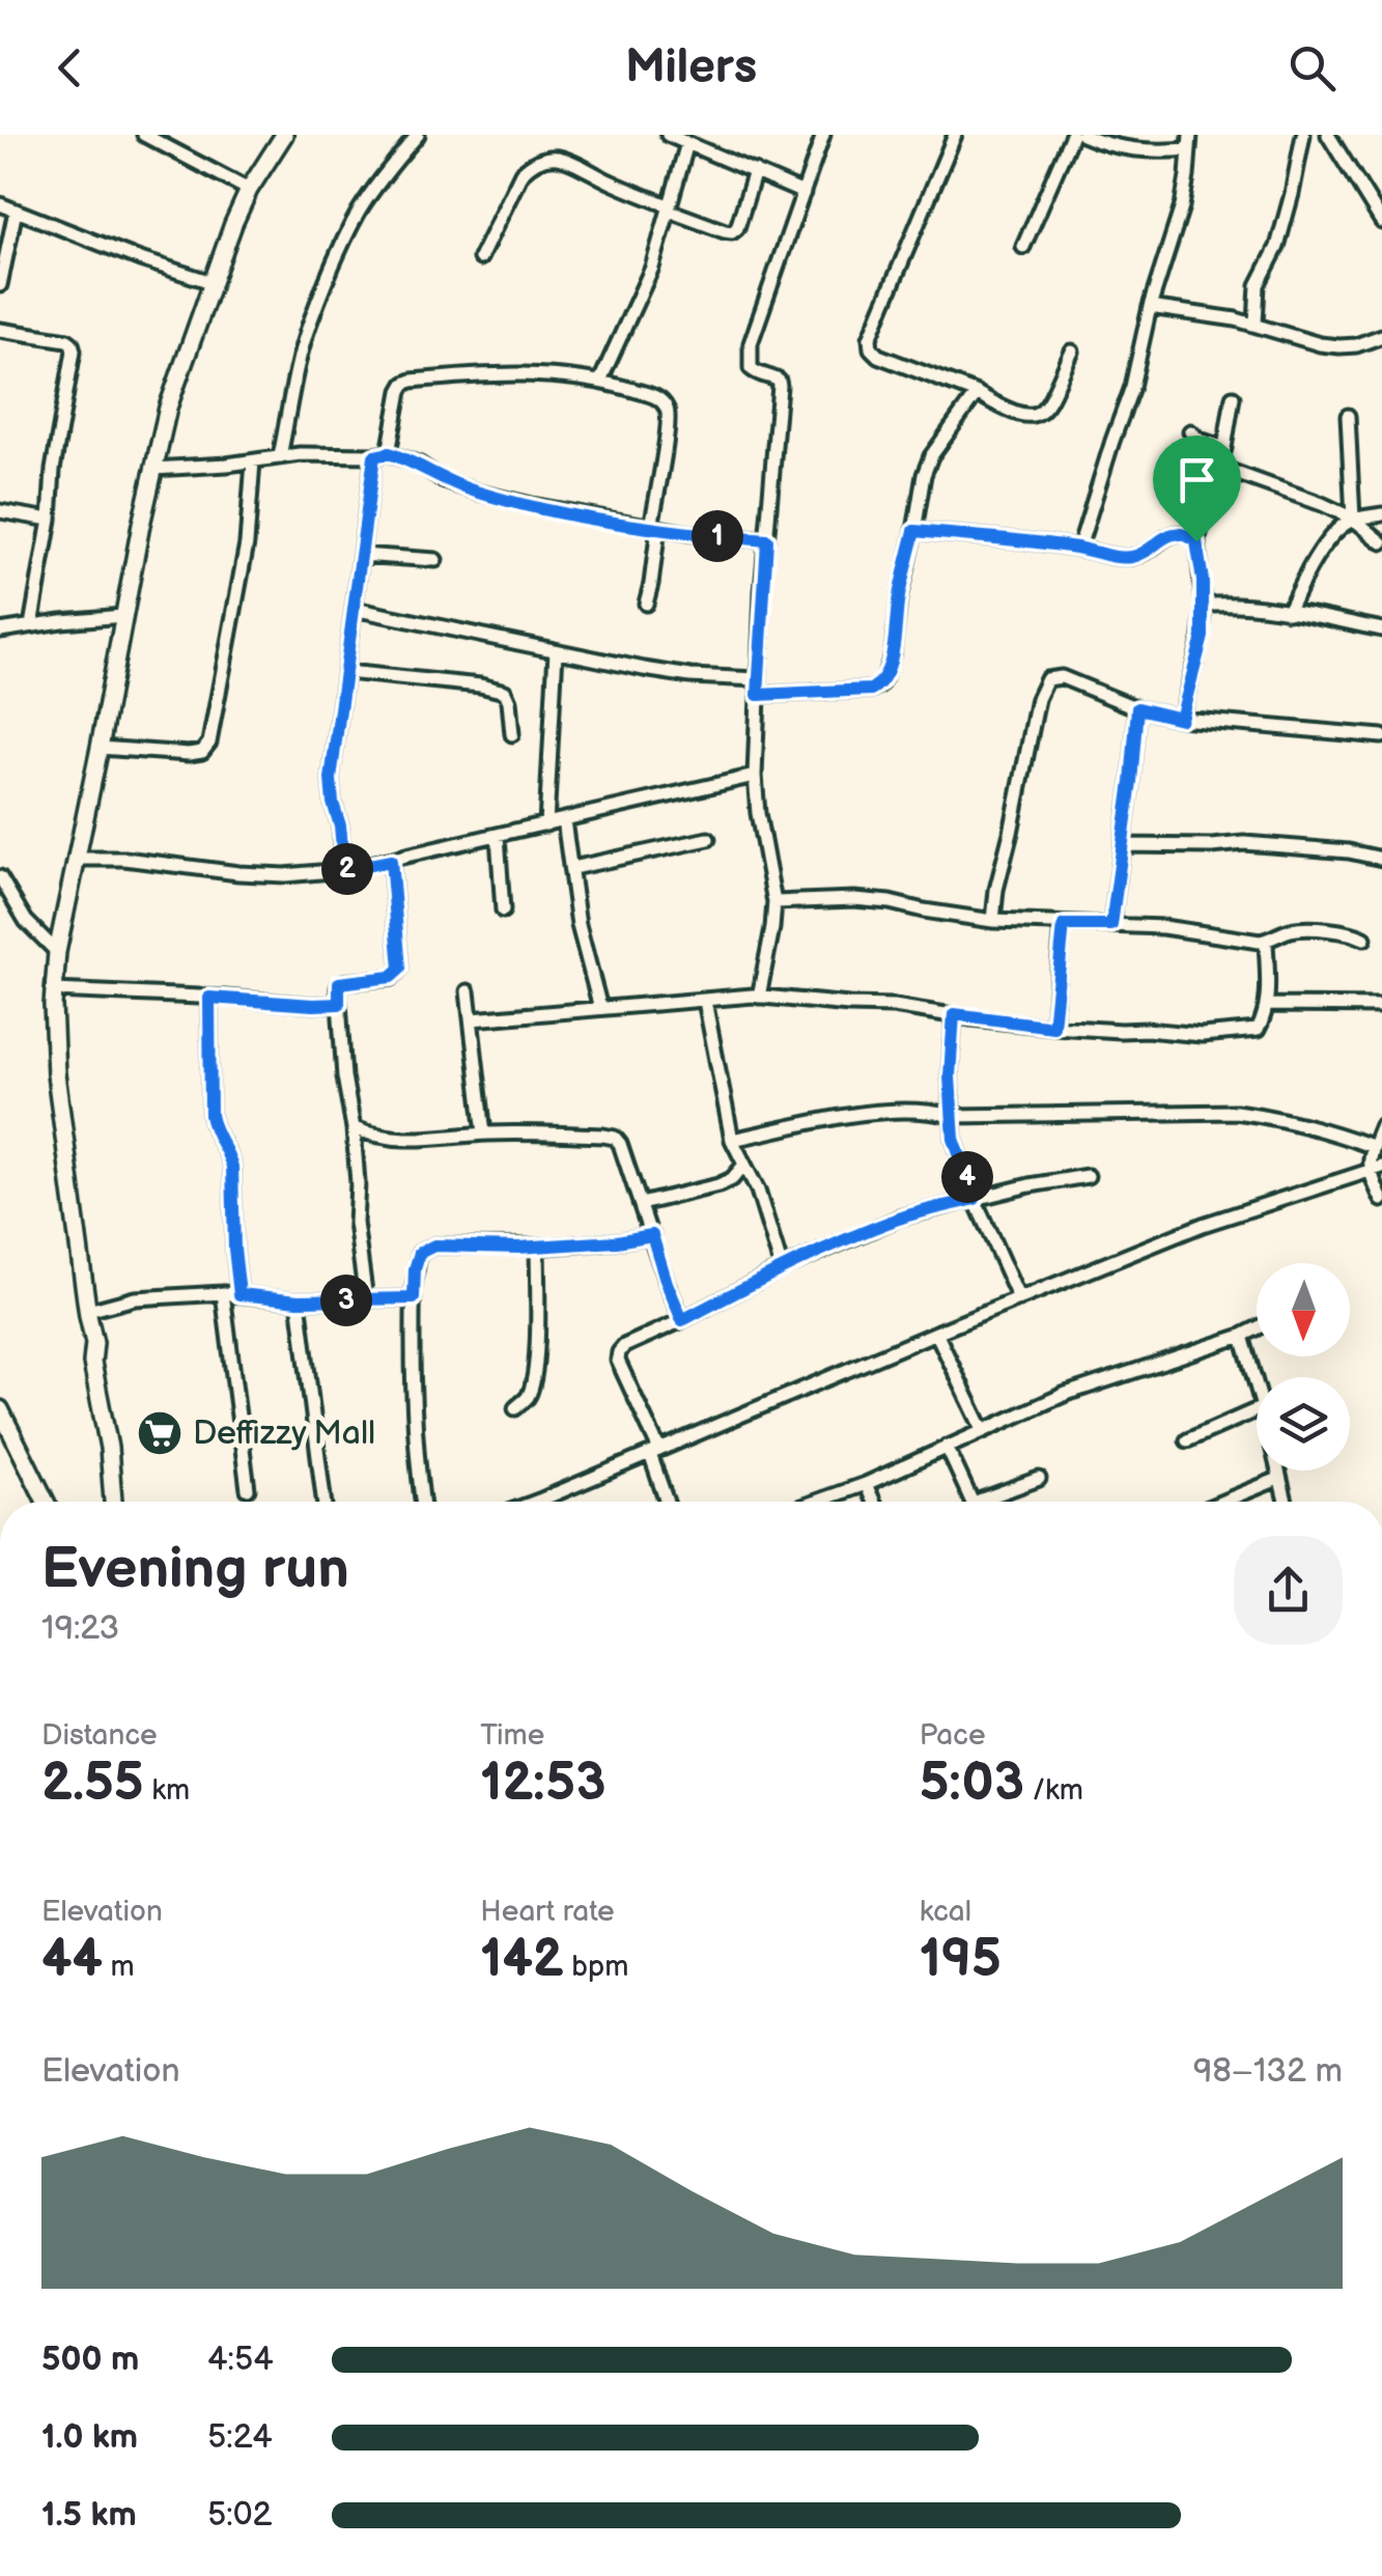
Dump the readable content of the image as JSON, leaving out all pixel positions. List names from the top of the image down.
{
  "places": {
    "supermarket": ["Deffizzy Mall"]
  },
  "north": "bottom",
  "page": {
    "header": "Milers",
    "pins": [
      "1",
      "2",
      "4",
      "3"
    ],
    "heading": ["Evening run", "19:23"],
    "stats": [
      ["Distance", "2.55 km"],
      ["Time", "12:53"],
      ["Pace", "5:03 /km"],
      ["Elevation", "44 m"],
      ["Heart rate", "142 bpm"],
      ["kcal", "195"]
    ],
    "chart": ["Elevation", "98–132 m"],
    "list": [
      {
        "name": "500 m",
        "note": "4:54"
      },
      {
        "name": "1.0 km",
        "note": "5:24"
      },
      {
        "name": "1.5 km",
        "note": "5:02"
      }
    ]
  }
}
